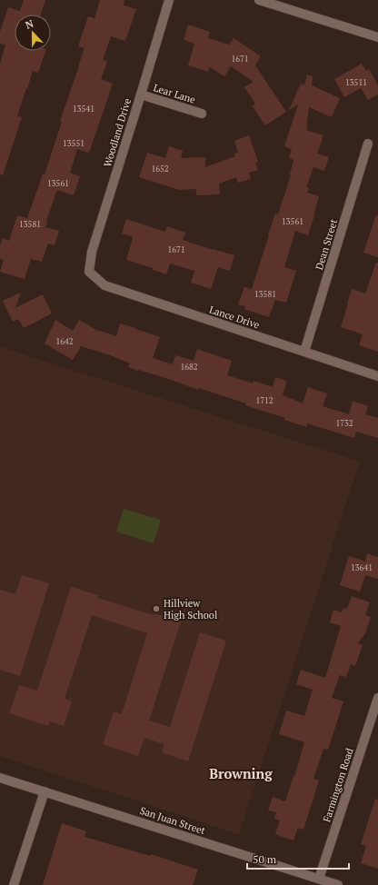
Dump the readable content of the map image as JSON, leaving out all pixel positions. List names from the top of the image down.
{
  "streets": {
    "street": [
      "Lear Lane",
      "Woodland Drive",
      "Dean Street",
      "Lance Drive",
      "Farmington Road",
      "San Juan Street"
    ]
  },
  "crossings": [
    ["Lear Lane", "Woodland Drive"],
    ["Woodland Drive", "Lance Drive"],
    ["Dean Street", "Lance Drive"],
    ["Farmington Road", "San Juan Street"]
  ],
  "districts": ["Browning"],
  "places": ["Hillview High School"],
  "house_numbers": [
    "1671",
    "13511",
    "13541",
    "13551",
    "1652",
    "13561",
    "13561",
    "13581",
    "1671",
    "13581",
    "1642",
    "1682",
    "1712",
    "1732",
    "13641"
  ],
  "scale_bar": "50 m",
  "north": "top"
}
